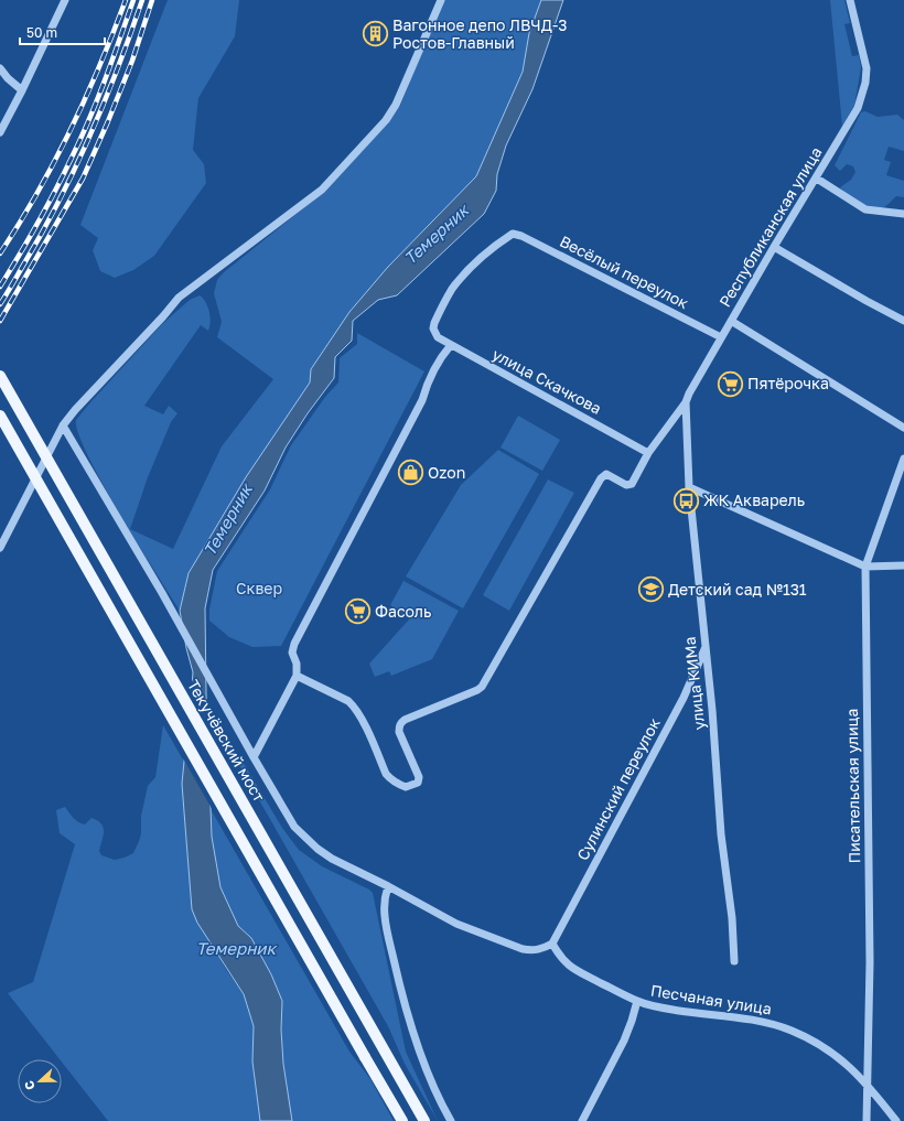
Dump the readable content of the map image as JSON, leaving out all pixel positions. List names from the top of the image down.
{
  "streets": {
    "main road": ["Текучёвский мост"],
    "street": [
      "Республиканская улица",
      "Весёлый переулок",
      "улица Скачкова",
      "улица КИМа",
      "Писательская улица",
      "Сулинский переулок",
      "Песчаная улица"
    ]
  },
  "crossings": [
    ["Республиканская улица", "Весёлый переулок"],
    ["Республиканская улица", "улица Скачкова"],
    ["Республиканская улица", "улица КИМа"],
    ["Весёлый переулок", "улица Скачкова"],
    ["улица КИМа", "Сулинский переулок"],
    ["Писательская улица", "Песчаная улица"],
    ["Сулинский переулок", "Песчаная улица"]
  ],
  "water": ["Темерник"],
  "parks": ["Сквер"],
  "places": {
    "building": ["Вагонное депо ЛВЧД-3 Ростов-Главный"],
    "supermarket": ["Пятёрочка", "Фасоль"],
    "shop": ["Ozon"],
    "bus stop": ["ЖК Акварель"],
    "school or university": ["Детский сад №131"]
  },
  "scale_bar": "50 m",
  "north": "left"
}
